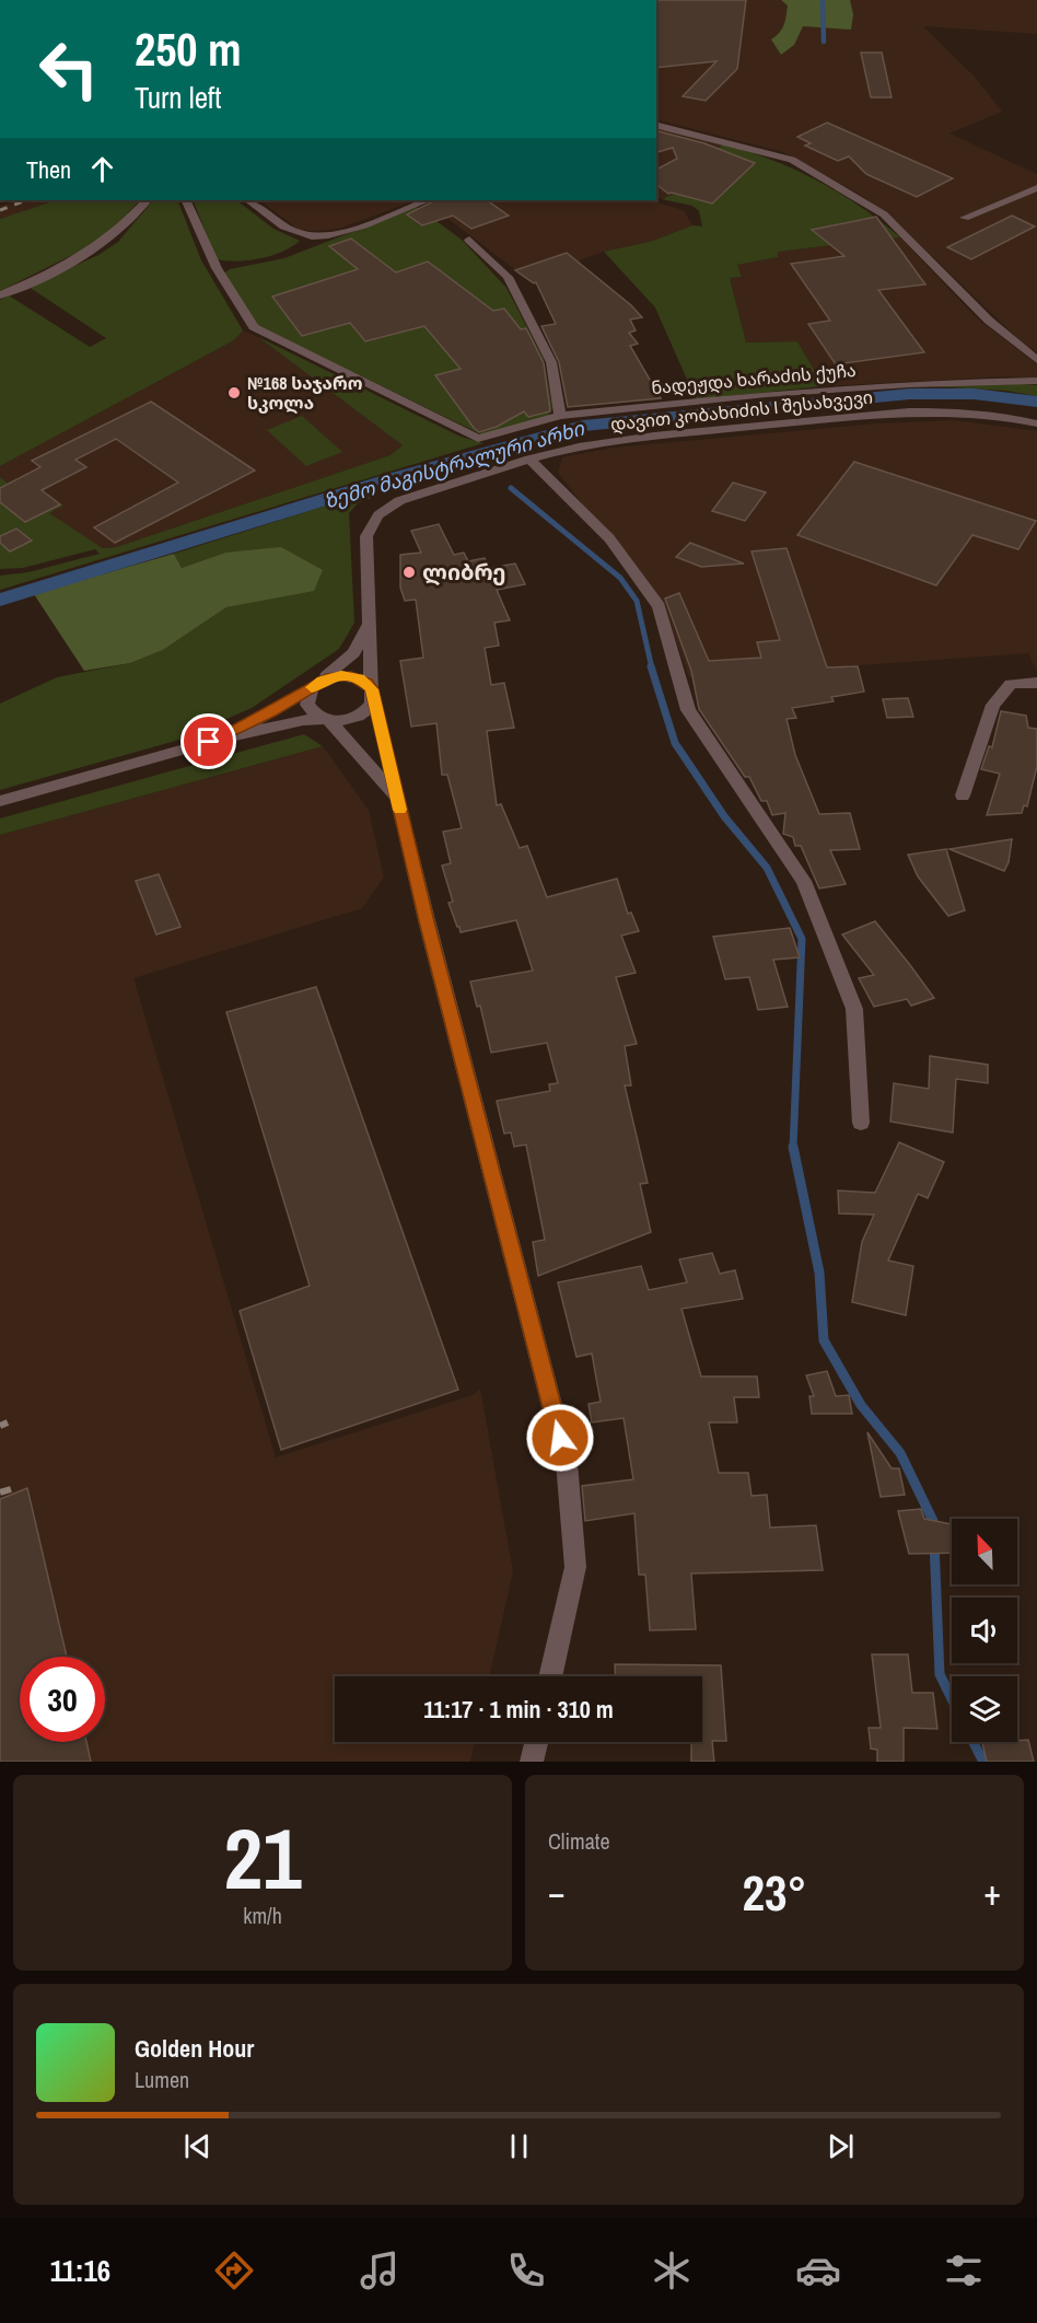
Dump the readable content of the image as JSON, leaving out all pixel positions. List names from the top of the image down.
{
  "streets": {
    "street": ["ნადეჟდა ხარაძის ქუჩა", "დავით კობახიძის I შესახვევი"]
  },
  "water": ["ზემო მაგისტრალური არხი"],
  "places": ["№168 საჯარო სკოლა", "ლიბრე"],
  "north": "top left",
  "page": {
    "turn": ["250 m", "Turn left"],
    "then": "Then",
    "limit": "30",
    "trip": "11:17 · 1 min · 310 m",
    "tile": [
      ["21", "km/h"],
      "Climate"
    ],
    "heat": ["−", "23°", "+"],
    "song": ["Golden Hour", "Lumen"],
    "tabs": "11:16"
  }
}
